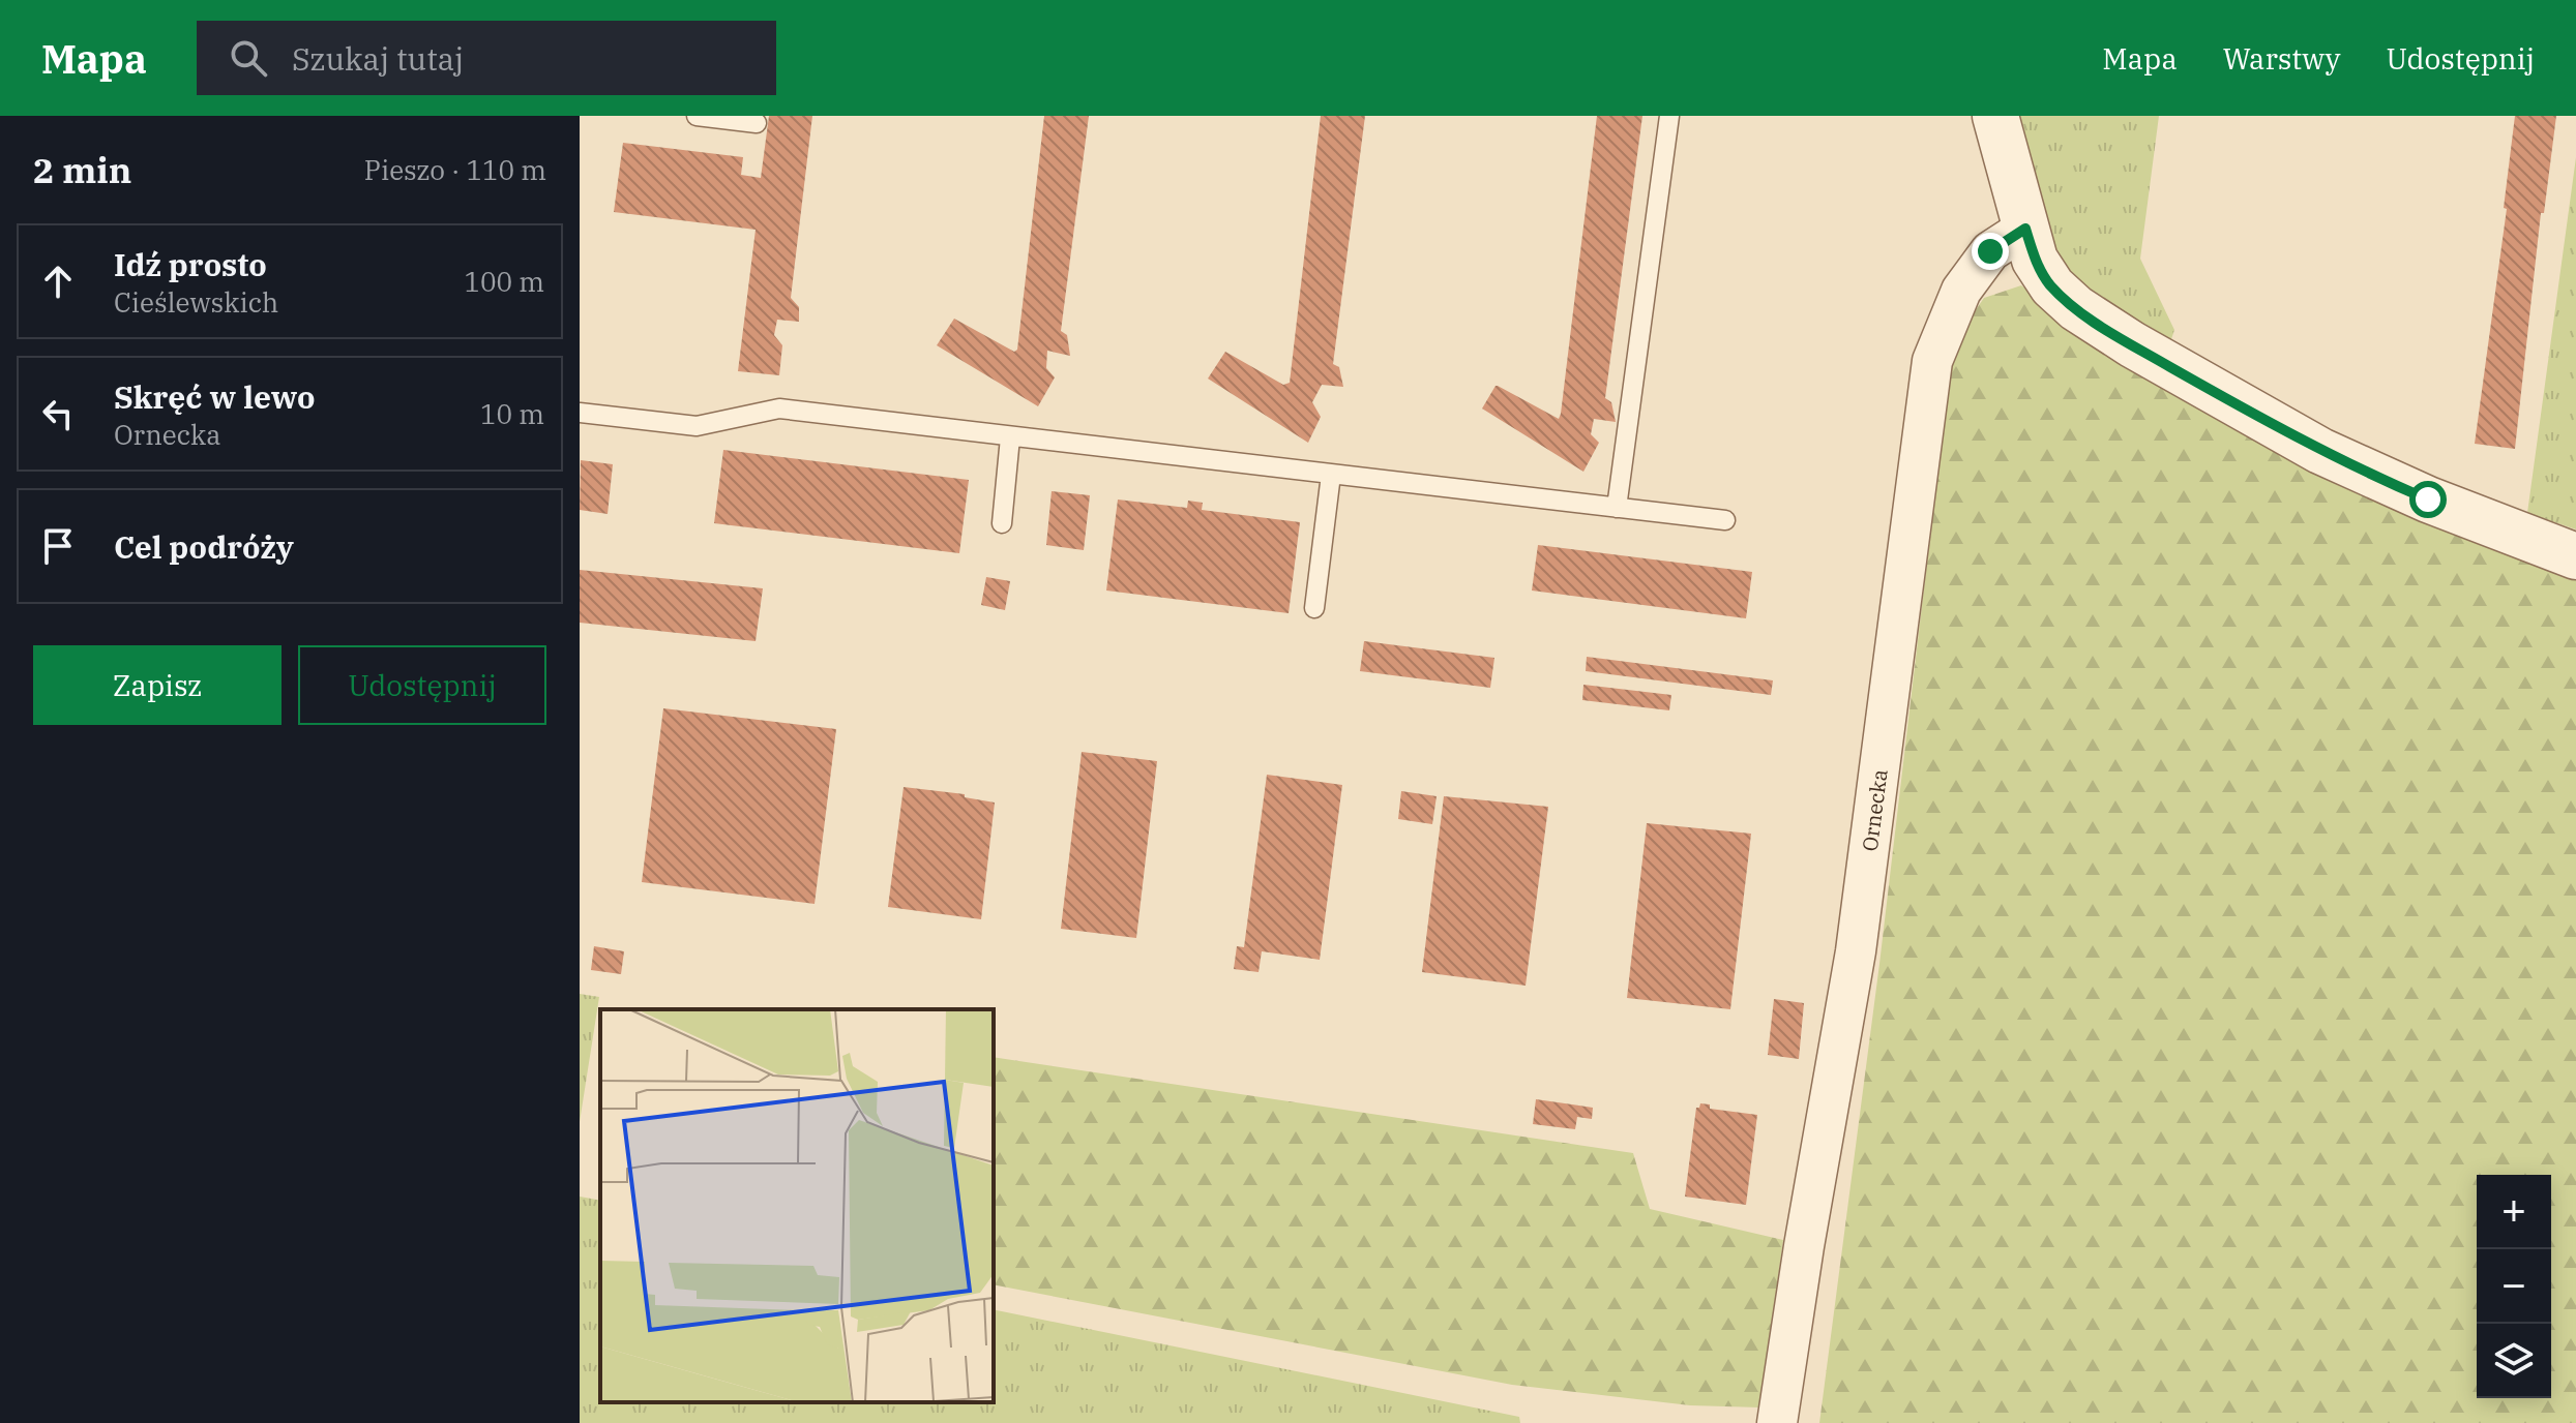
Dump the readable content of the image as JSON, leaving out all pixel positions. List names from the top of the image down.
{
  "streets": {
    "street": ["Ornecka"]
  },
  "page": {
    "header": "Mapa",
    "search": "Szukaj tutaj",
    "nav": ["Mapa", "Warstwy", "Udostępnij"],
    "heading": ["2 min", "Pieszo · 110 m"],
    "list": [
      ["Idź prosto", "Cieślewskich", "100 m"],
      ["Skręć w lewo", "Ornecka", "10 m"],
      "Cel podróży"
    ],
    "buttons": ["Zapisz", "Udostępnij"],
    "map_buttons": ["+", "−"]
  }
}
